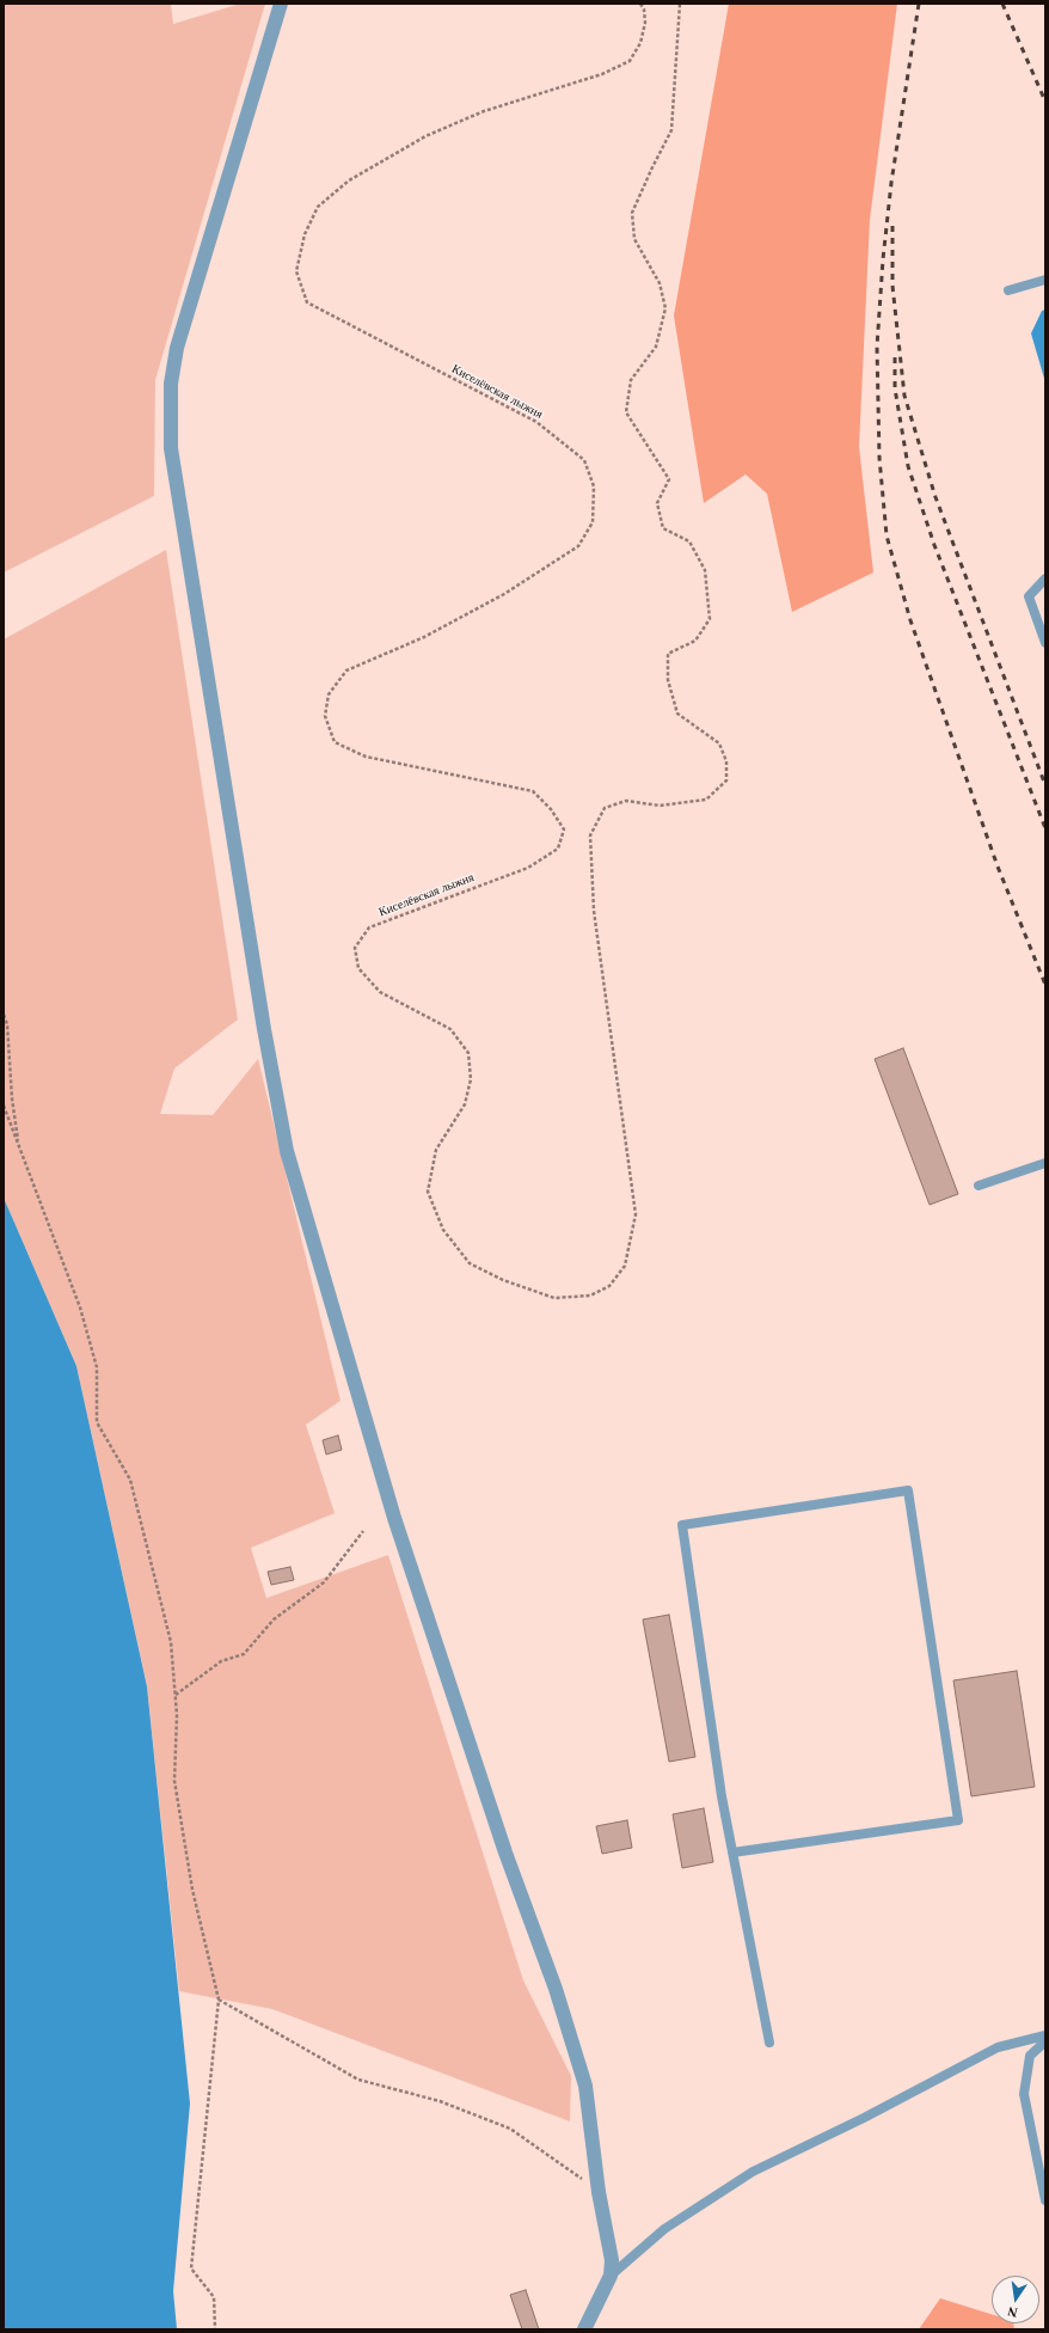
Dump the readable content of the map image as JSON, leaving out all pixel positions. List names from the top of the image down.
{
  "streets": {
    "path": ["Киселёвская лыжня"]
  },
  "north": "bottom"
}
